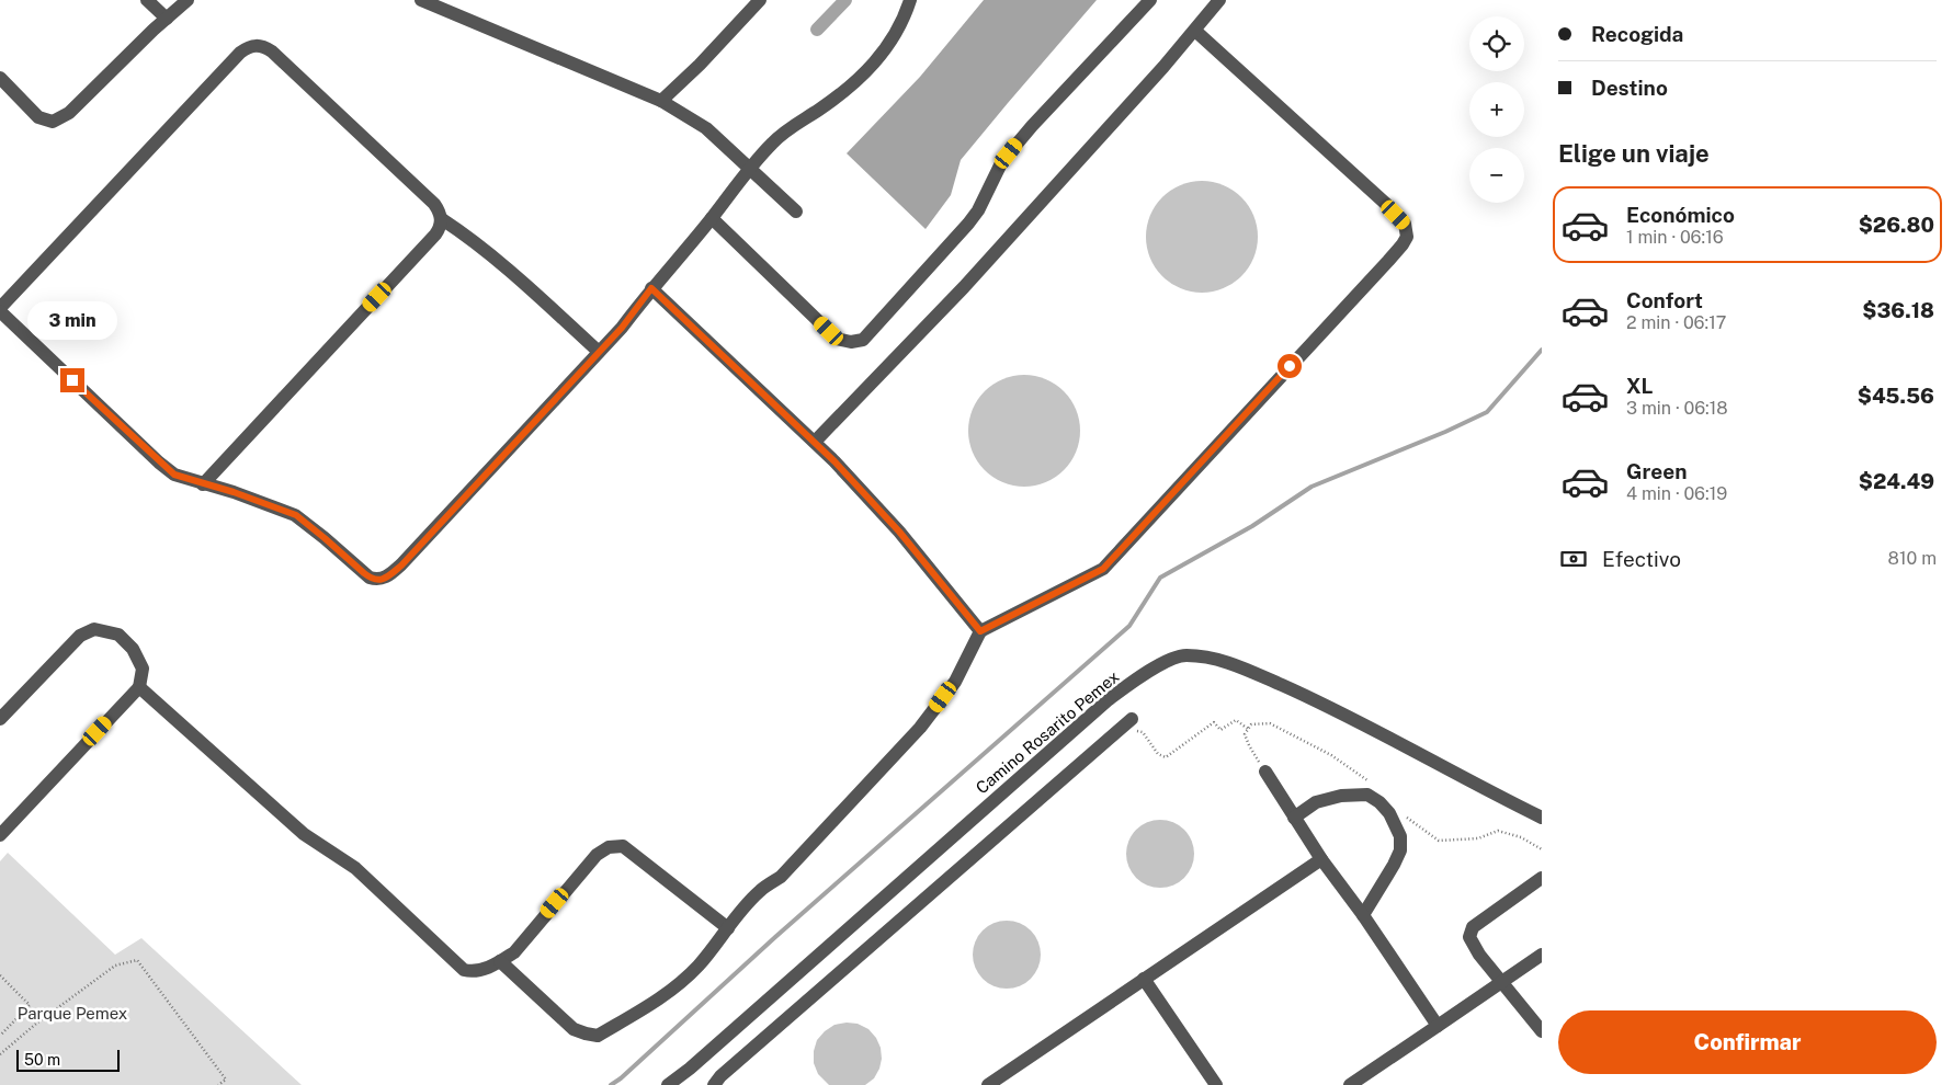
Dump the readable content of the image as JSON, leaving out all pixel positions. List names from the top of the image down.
{
  "streets": {
    "street": ["Camino Rosarito Pemex"]
  },
  "parks": ["Parque Pemex"],
  "scale_bar": "50 m",
  "page": {
    "banner": ["Recogida", "Destino"],
    "map_buttons": ["+", "−"],
    "heading": "Elige un viaje",
    "list": [
      {
        "name": "Económico",
        "note": "1 min · 06:16",
        "value": "$26.80"
      },
      {
        "name": "Confort",
        "note": "2 min · 06:17",
        "value": "$36.18"
      },
      {
        "name": "XL",
        "note": "3 min · 06:18",
        "value": "$45.56"
      },
      {
        "name": "Green",
        "note": "4 min · 06:19",
        "value": "$24.49"
      }
    ],
    "bubble": "3 min",
    "pay": ["Efectivo", "810 m"],
    "buttons": "Confirmar",
    "scale": "50 m"
  }
}
